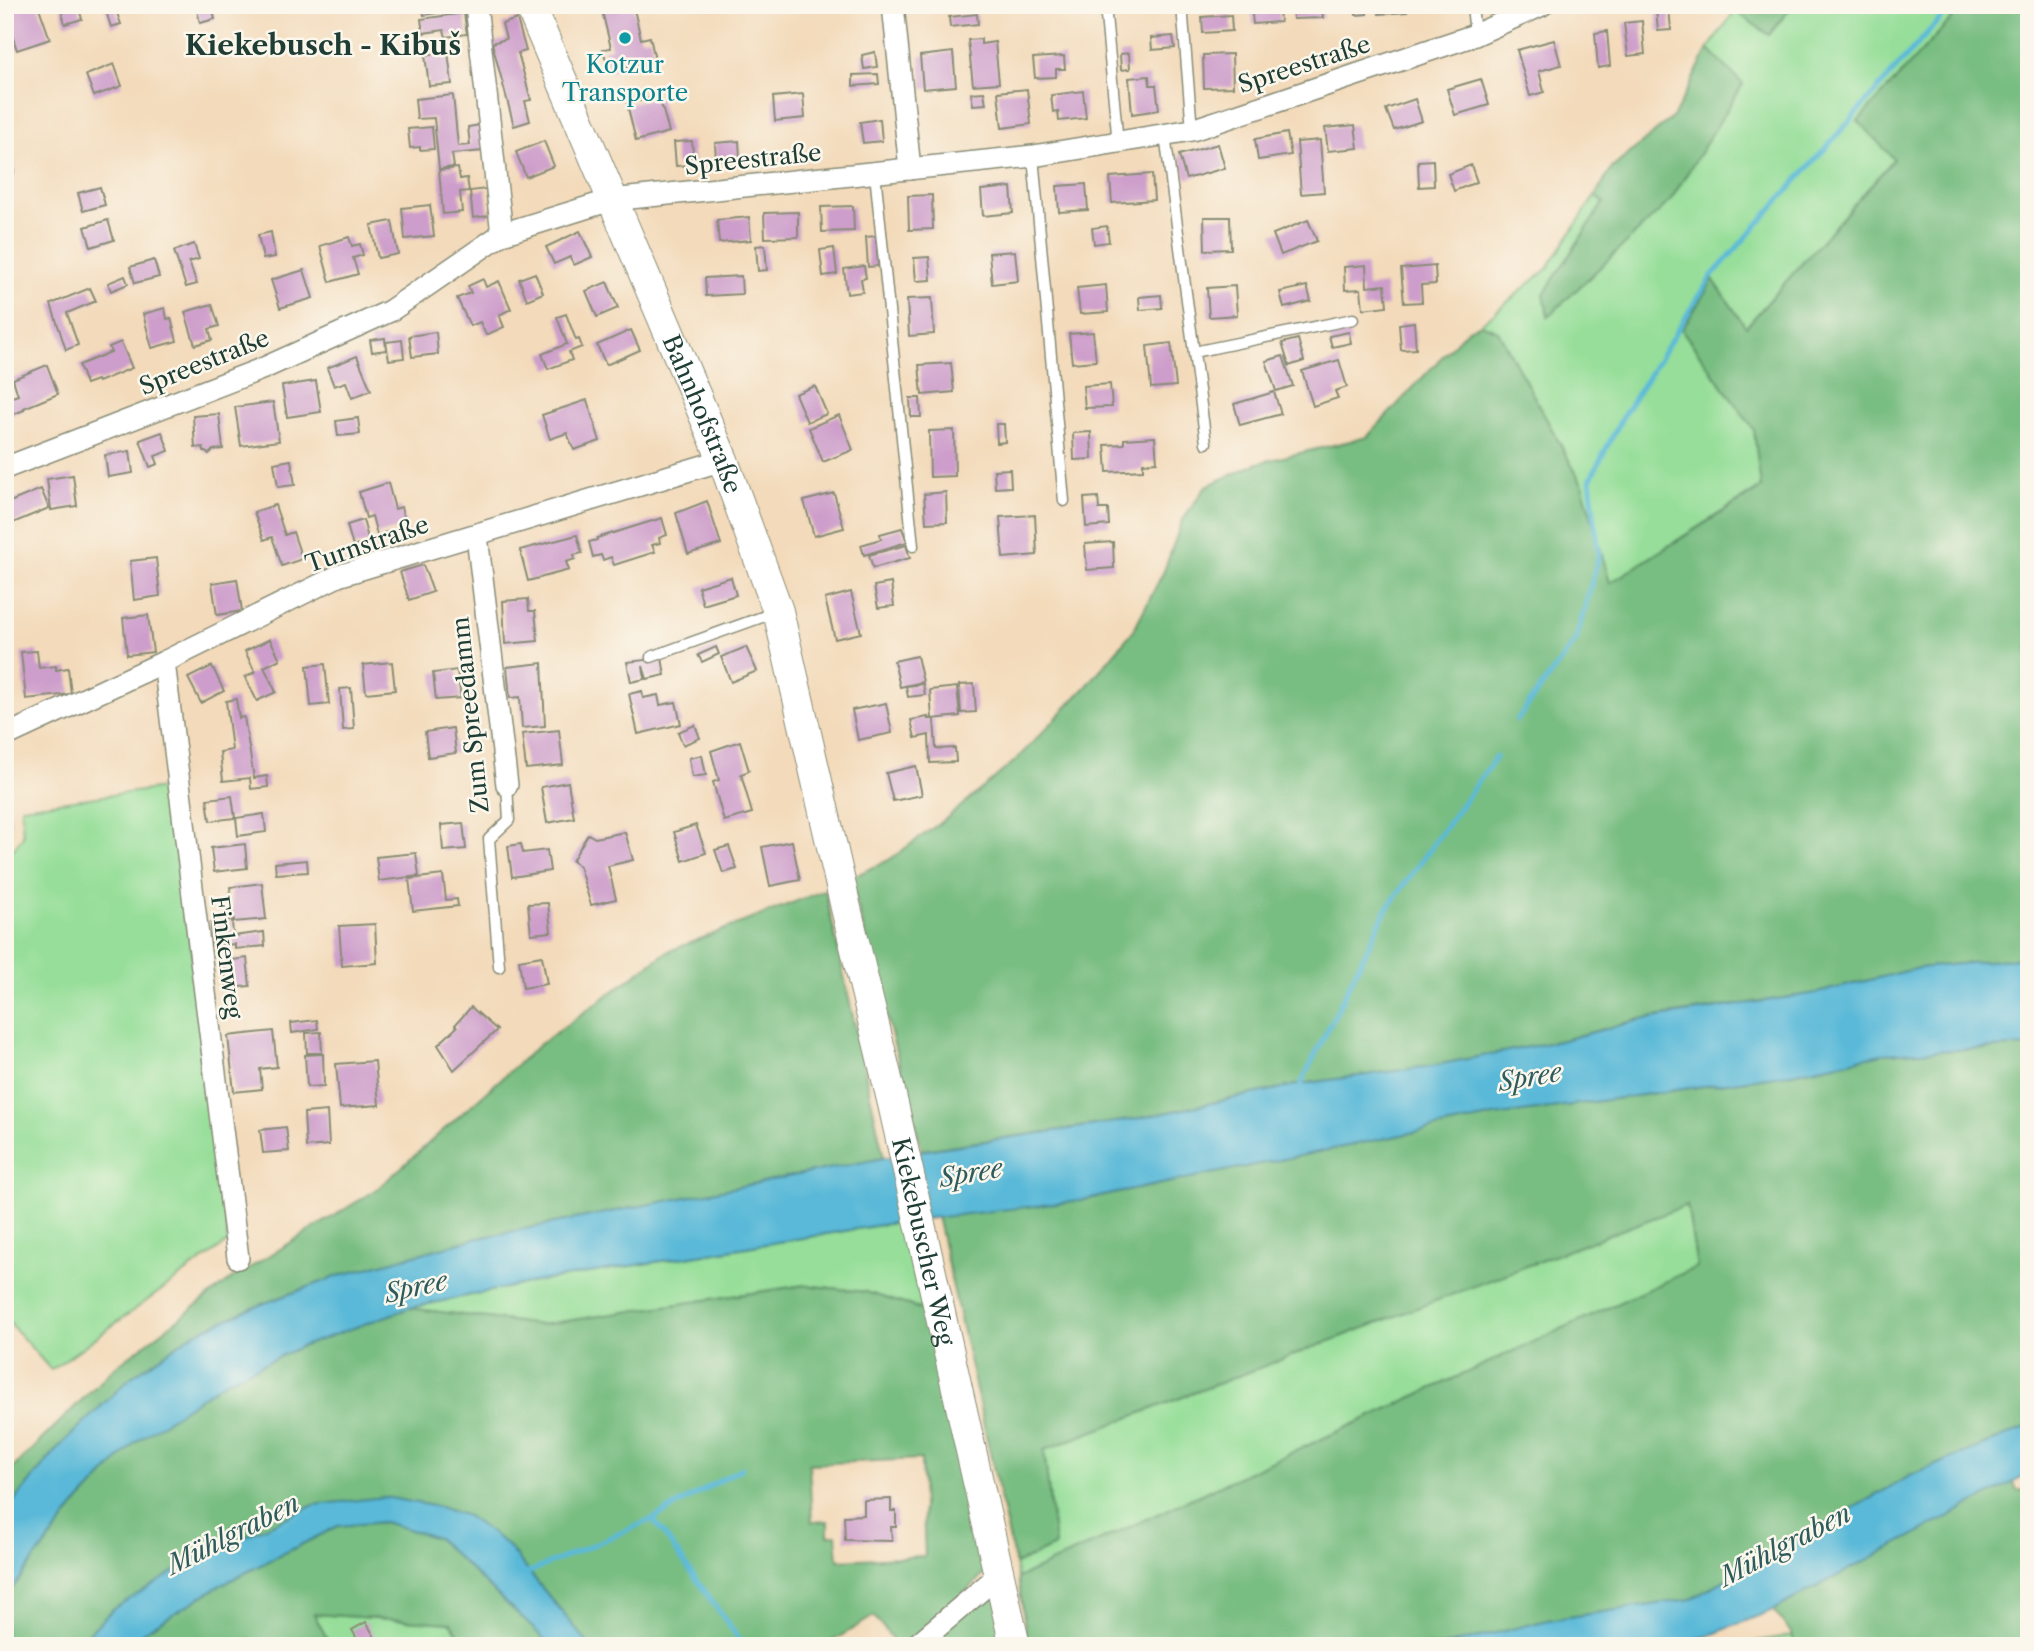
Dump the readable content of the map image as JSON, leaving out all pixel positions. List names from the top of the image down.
{
  "streets": {
    "main road": ["Bahnhofstraße", "Kiekebuscher Weg"],
    "street": [
      "Spreestraße",
      "Turnstraße",
      "Zum Spreedamm",
      "Finkenweg"
    ]
  },
  "crossings": [
    ["Spreestraße", "Bahnhofstraße"],
    ["Bahnhofstraße", "Turnstraße"],
    ["Bahnhofstraße", "Kiekebuscher Weg"],
    ["Turnstraße", "Zum Spreedamm"],
    ["Turnstraße", "Finkenweg"]
  ],
  "districts": ["Kiekebusch - Kibuš"],
  "water": ["Spree", "Mühlgraben"],
  "places": ["Kotzur Transporte"]
}
